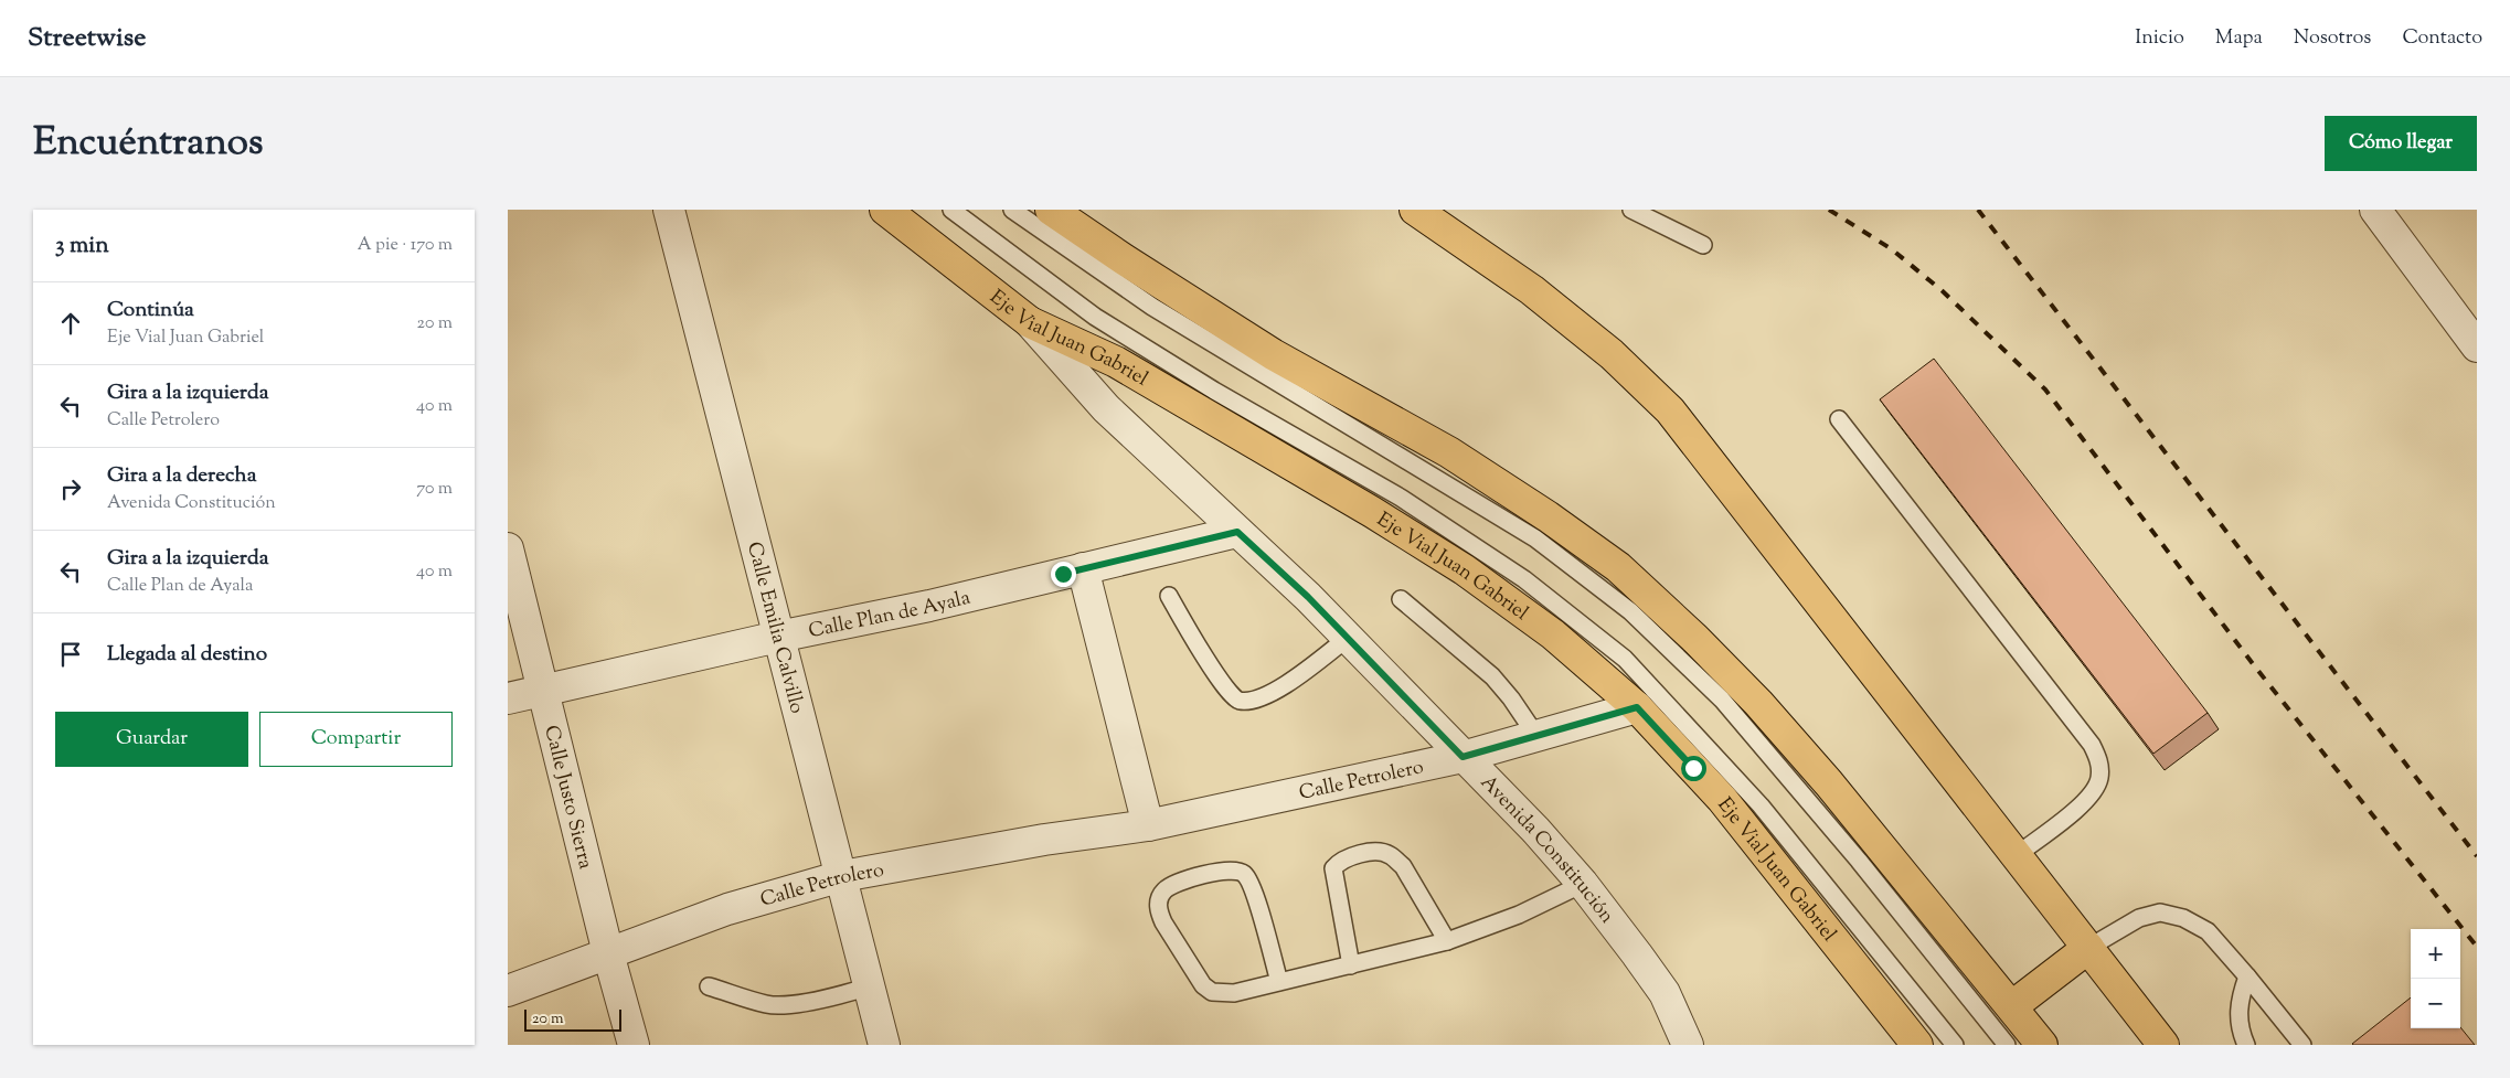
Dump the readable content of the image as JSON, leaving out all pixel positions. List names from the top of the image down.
{
  "streets": {
    "main road": ["Eje Vial Juan Gabriel"],
    "street": [
      "Calle Plan de Ayala",
      "Calle Emilia Calvillo",
      "Calle Petrolero",
      "Calle Justo Sierra",
      "Avenida Constitución"
    ]
  },
  "crossings": [
    ["Eje Vial Juan Gabriel", "Calle Petrolero"],
    ["Eje Vial Juan Gabriel", "Avenida Constitución"],
    ["Calle Plan de Ayala", "Calle Emilia Calvillo"],
    ["Calle Plan de Ayala", "Calle Justo Sierra"],
    ["Calle Plan de Ayala", "Avenida Constitución"],
    ["Calle Emilia Calvillo", "Calle Petrolero"],
    ["Calle Petrolero", "Calle Justo Sierra"],
    ["Calle Petrolero", "Avenida Constitución"]
  ],
  "scale_bar": "20 m",
  "page": {
    "header": "Streetwise",
    "nav": [
      "Inicio",
      "Mapa",
      "Nosotros",
      "Contacto"
    ],
    "title": "Encuéntranos",
    "buttons": [
      "Cómo llegar",
      ["Guardar", "Compartir"]
    ],
    "heading": ["3 min", "A pie · 170 m"],
    "list": [
      ["Continúa", "Eje Vial Juan Gabriel", "20 m"],
      ["Gira a la izquierda", "Calle Petrolero", "40 m"],
      ["Gira a la derecha", "Avenida Constitución", "70 m"],
      ["Gira a la izquierda", "Calle Plan de Ayala", "40 m"],
      "Llegada al destino"
    ],
    "map_buttons": ["+", "−"],
    "scale": "20 m"
  }
}
